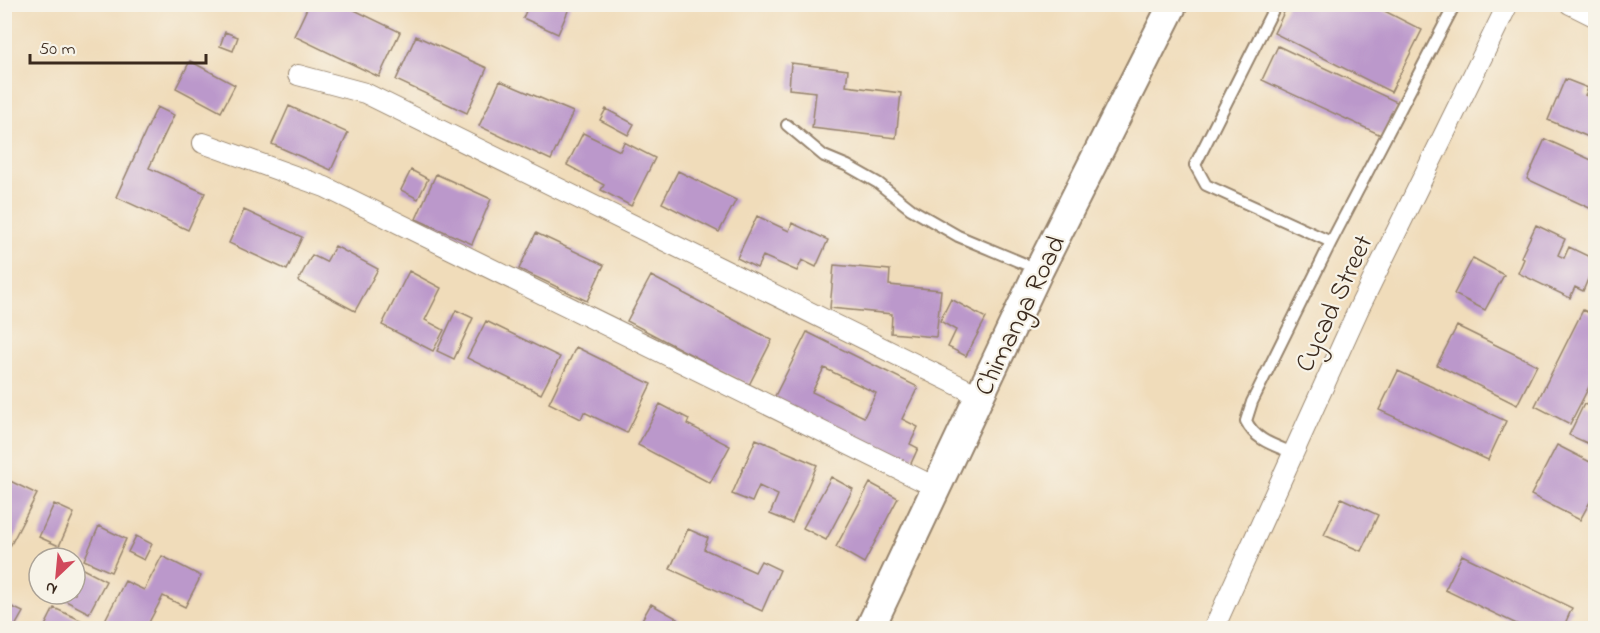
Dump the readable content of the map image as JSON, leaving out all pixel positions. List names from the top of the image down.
{
  "streets": {
    "street": ["Cycad Street", "Chimanga Road"]
  },
  "scale_bar": "50 m",
  "north": "bottom left"
}
